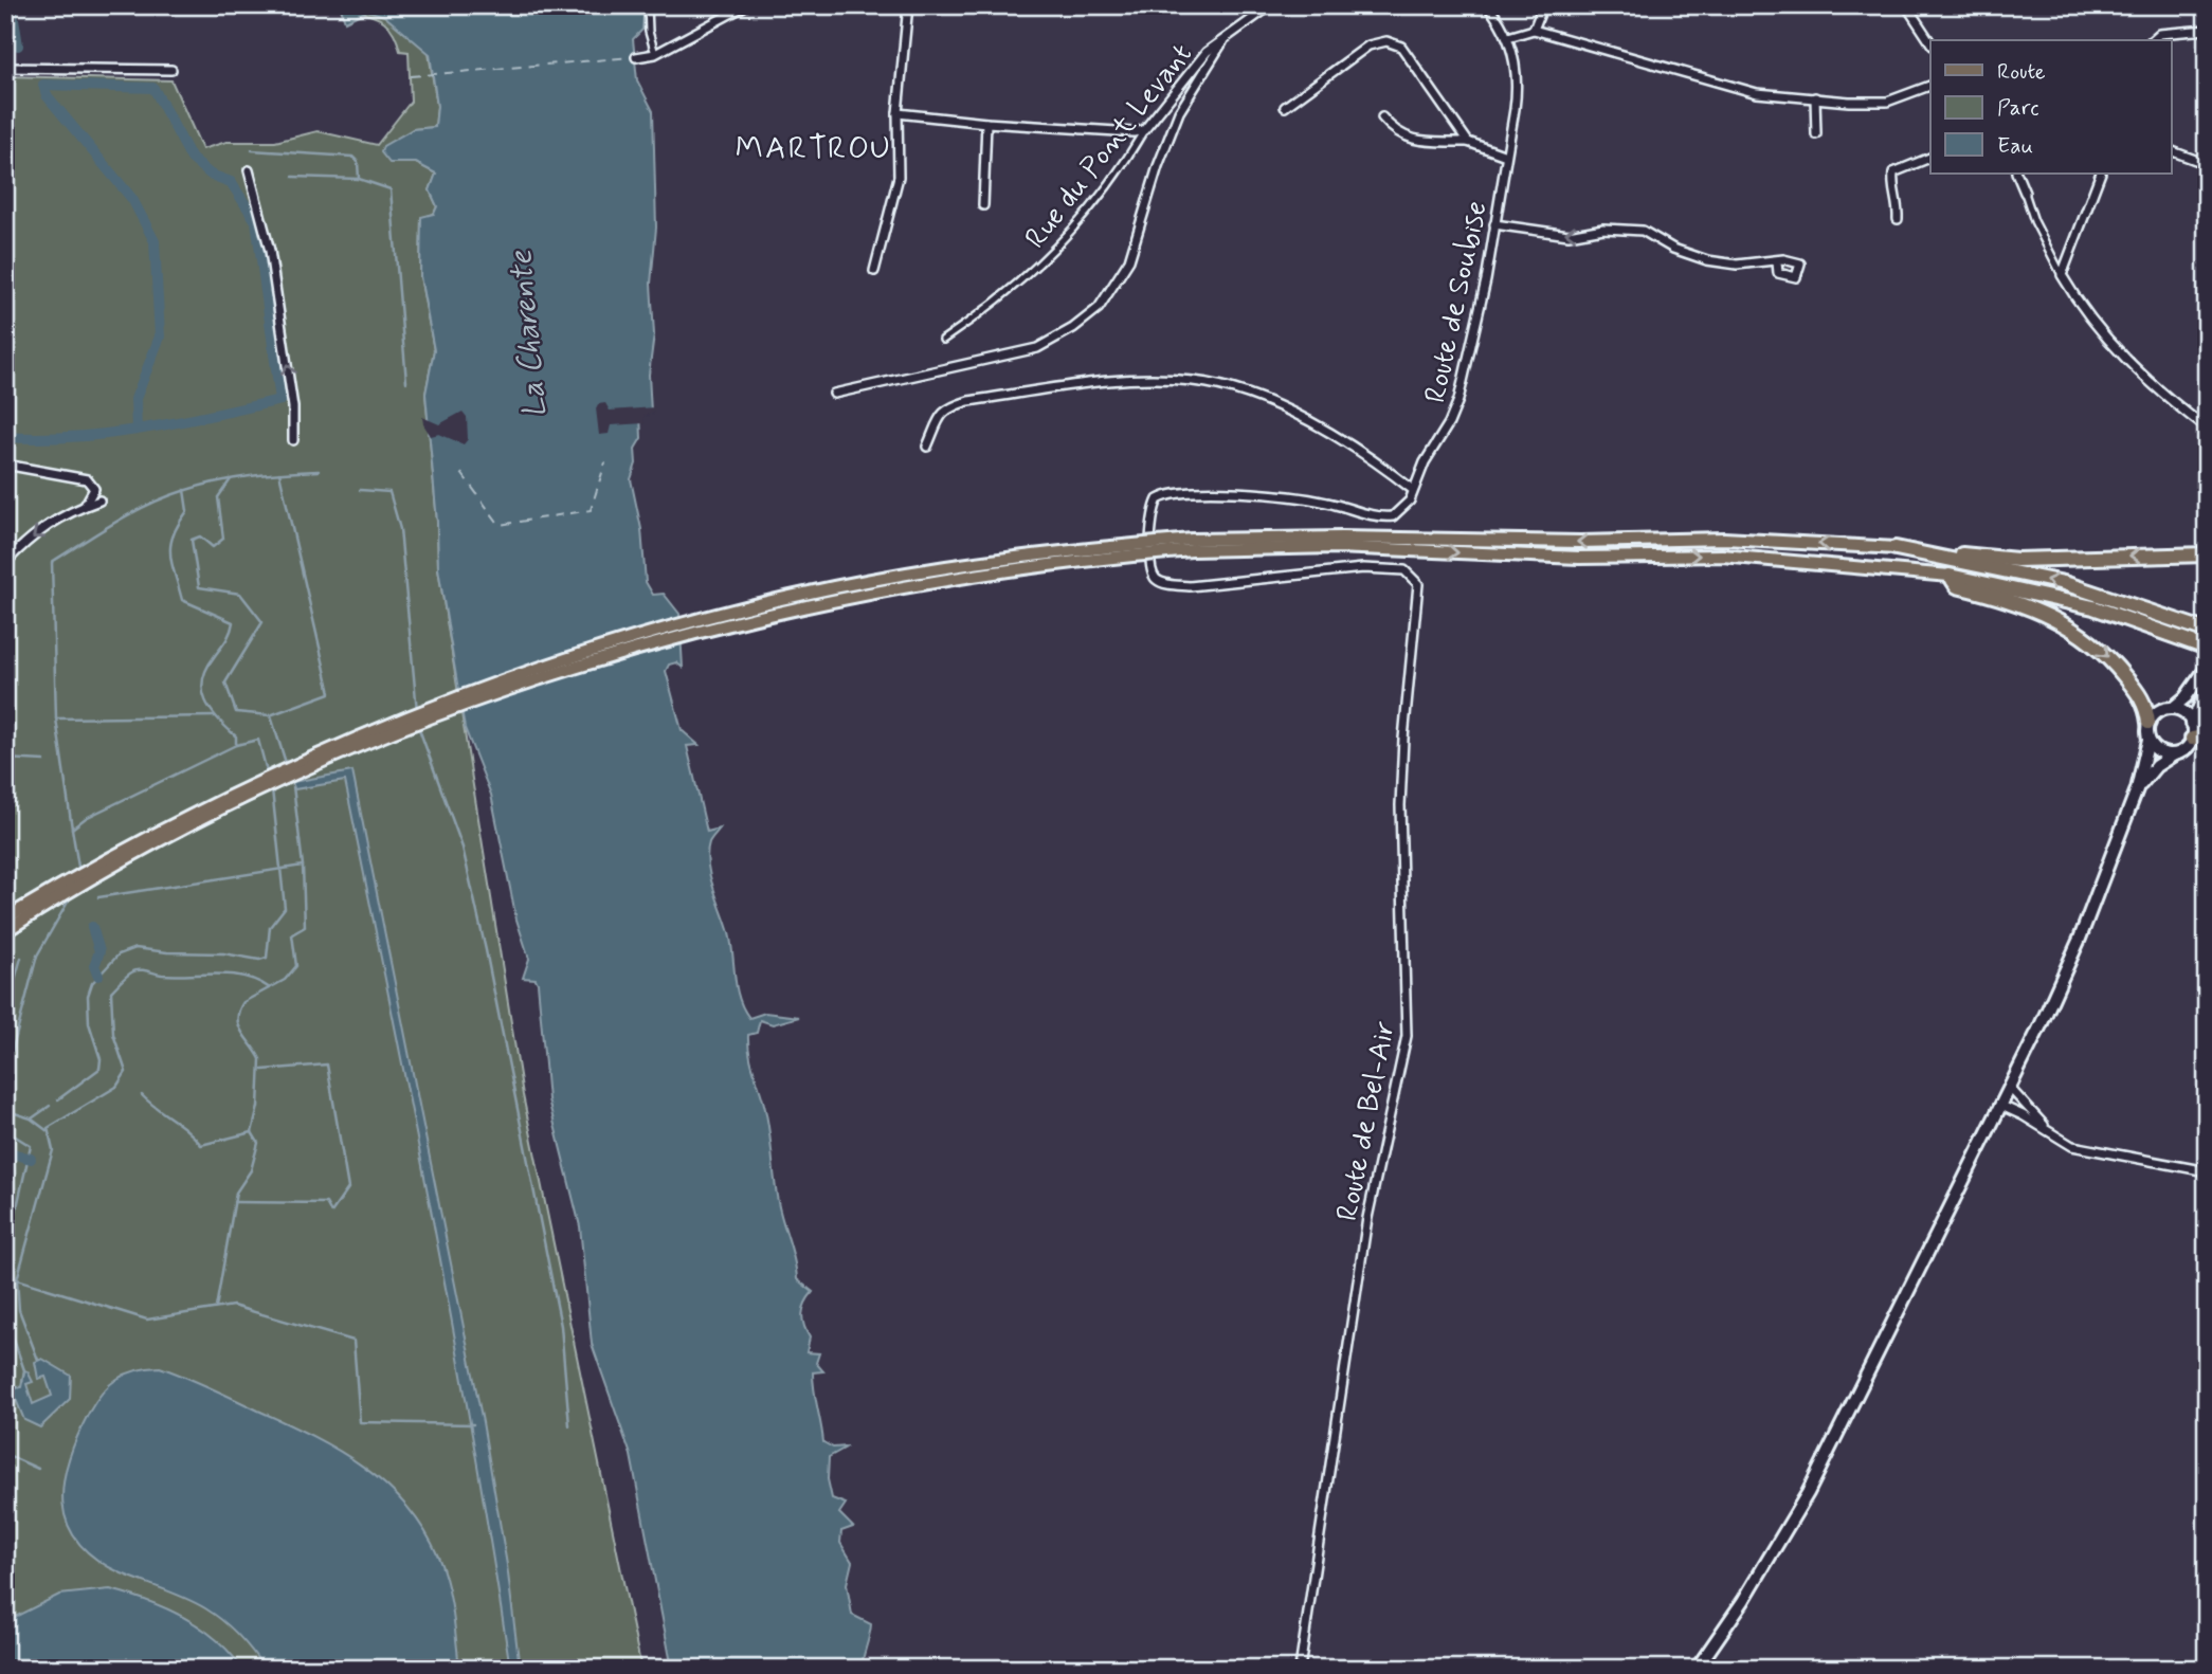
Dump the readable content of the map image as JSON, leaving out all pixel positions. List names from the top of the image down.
{
  "streets": {
    "street": ["Rue du Pont Levant", "Route de Soubise", "Route de Bel-Air"]
  },
  "crossings": [
    ["Route de Soubise", "Route de Bel-Air"]
  ],
  "districts": ["MARTROU"],
  "water": ["La Charente"],
  "legend": ["Route", "Parc", "Eau"]
}
